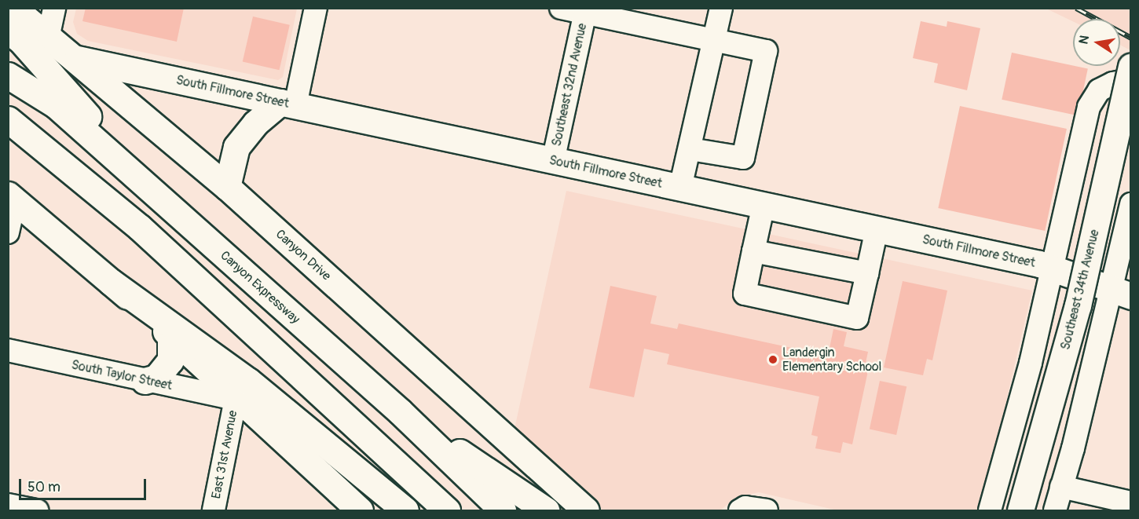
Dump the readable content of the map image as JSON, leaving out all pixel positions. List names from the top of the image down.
{
  "streets": {
    "main road": [
      "South Fillmore Street",
      "Canyon Drive",
      "Canyon Expressway",
      "Southeast 34th Avenue"
    ],
    "street": ["Southeast 32nd Avenue", "South Taylor Street", "East 31st Avenue"]
  },
  "crossings": [
    ["Southeast 32nd Avenue", "South Fillmore Street"],
    ["South Fillmore Street", "Canyon Drive"],
    ["South Taylor Street", "East 31st Avenue"]
  ],
  "places": ["Landergin Elementary School"],
  "scale_bar": "50 m",
  "north": "left"
}
